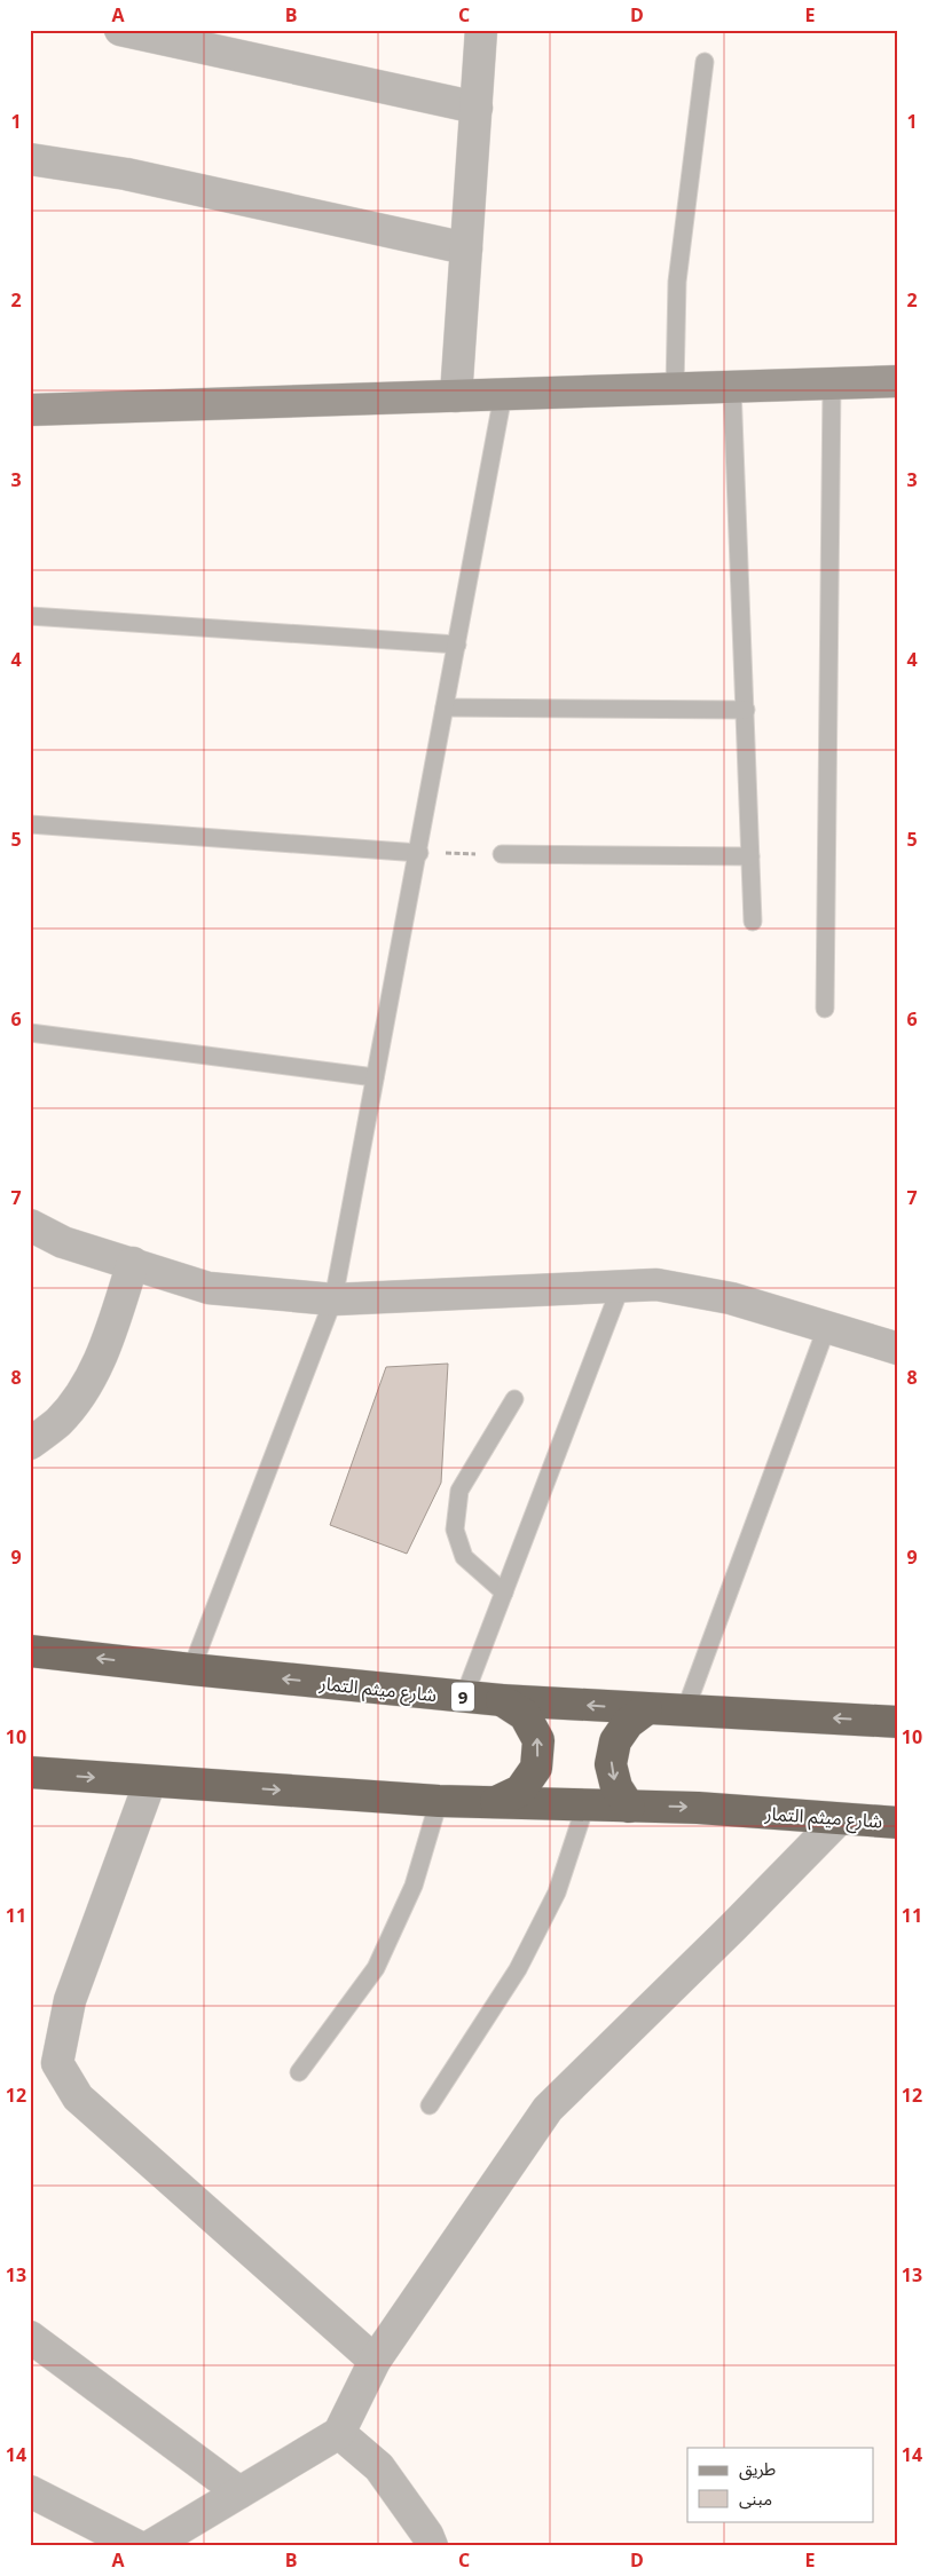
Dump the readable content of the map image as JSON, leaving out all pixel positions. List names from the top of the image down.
{
  "streets": {
    "highway": ["شارع ميثم التمار", "9"]
  },
  "legend": ["طريق", "مبنى"],
  "grid": {
    "columns": [
      "A",
      "B",
      "C",
      "D",
      "E"
    ],
    "rows": [
      "1",
      "2",
      "3",
      "4",
      "5",
      "6",
      "7",
      "8",
      "9",
      "10",
      "11",
      "12",
      "13",
      "14"
    ]
  }
}
